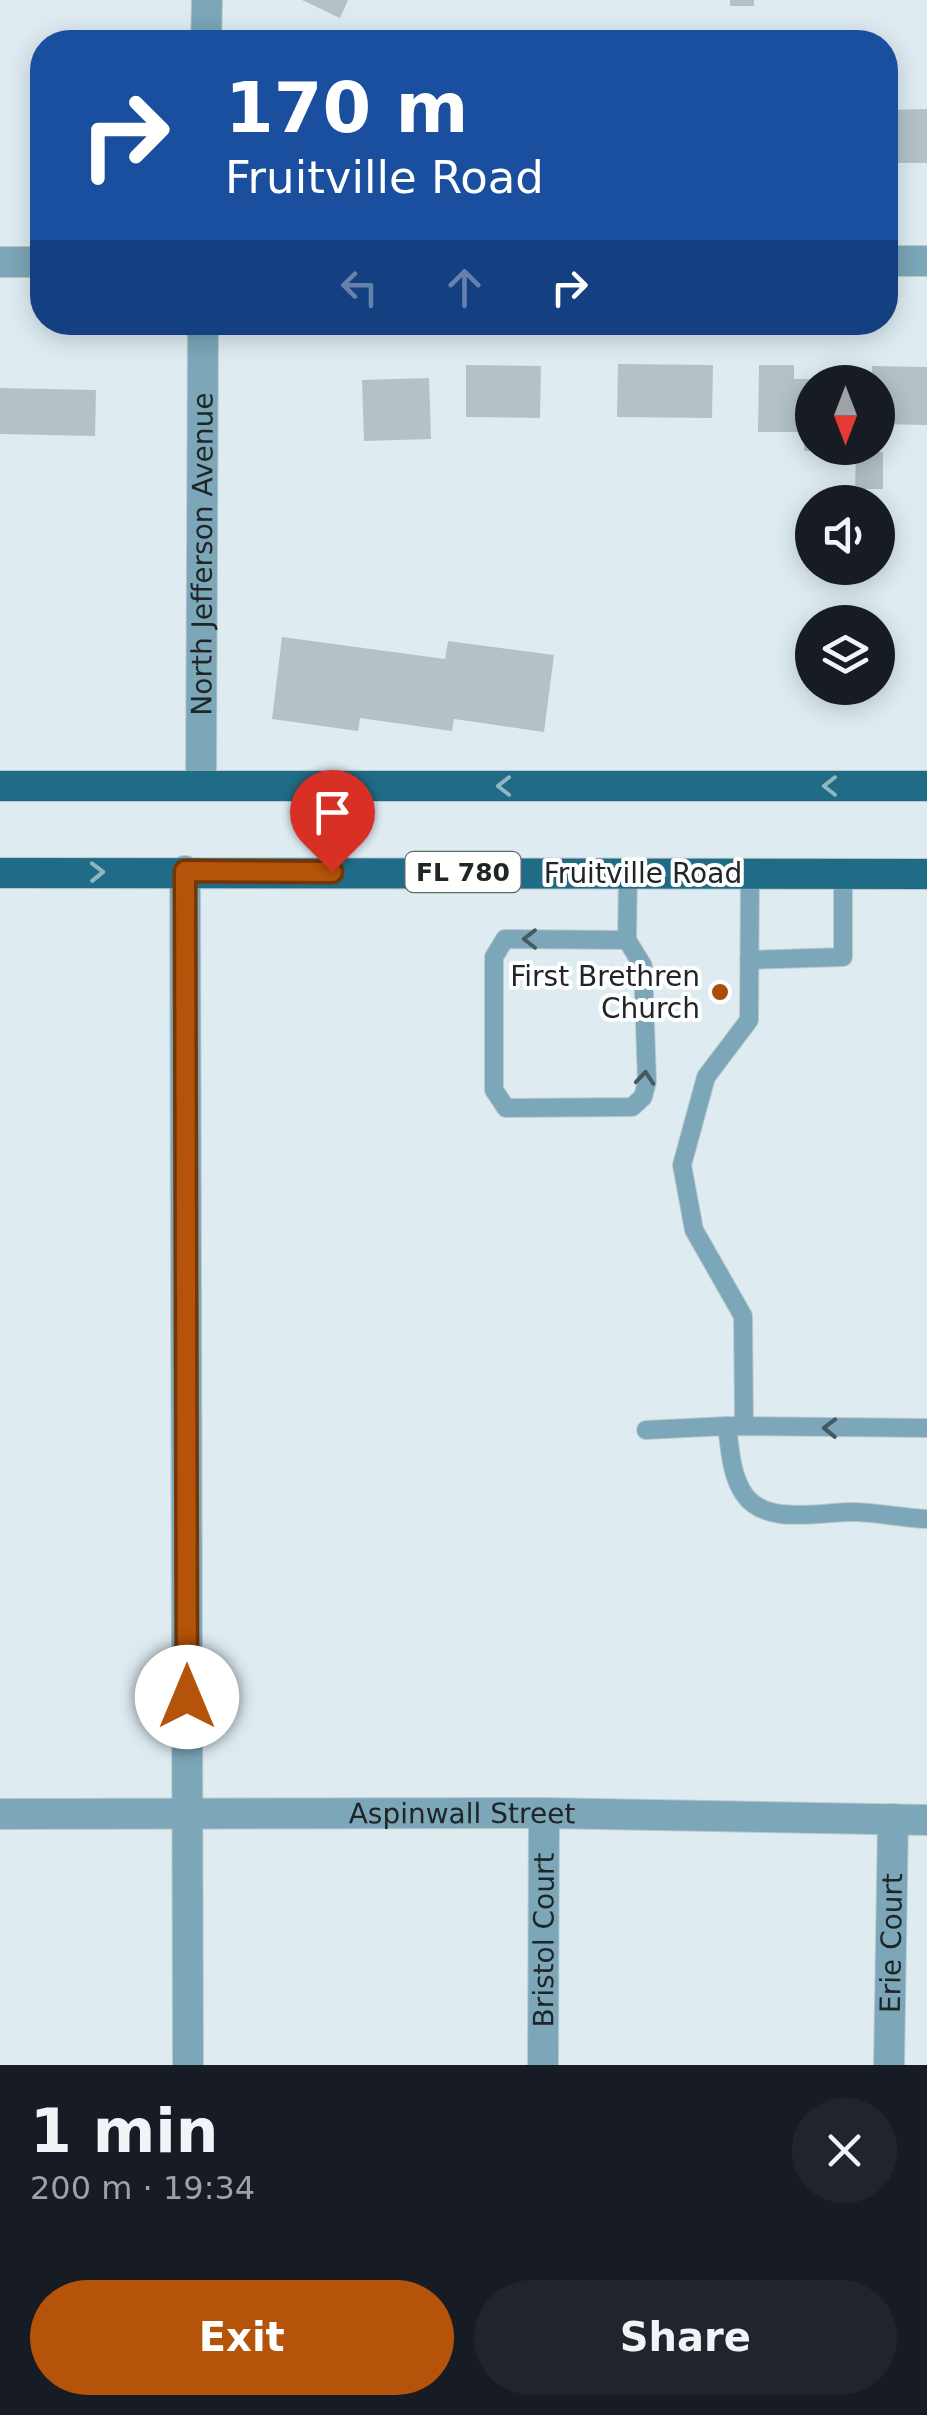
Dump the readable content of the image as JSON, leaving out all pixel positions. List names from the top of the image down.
{
  "streets": {
    "main road": ["FL 780", "Fruitville Road"],
    "street": [
      "North Jefferson Avenue",
      "Aspinwall Street",
      "Bristol Court",
      "Erie Court"
    ]
  },
  "crossings": [
    ["Aspinwall Street", "Bristol Court"],
    ["Aspinwall Street", "Erie Court"]
  ],
  "places": ["First Brethren Church"],
  "north": "bottom",
  "page": {
    "turn": ["170 m", "Fruitville Road"],
    "heading": ["1 min", "200 m · 19:34"],
    "buttons": ["Exit", "Share"]
  }
}
